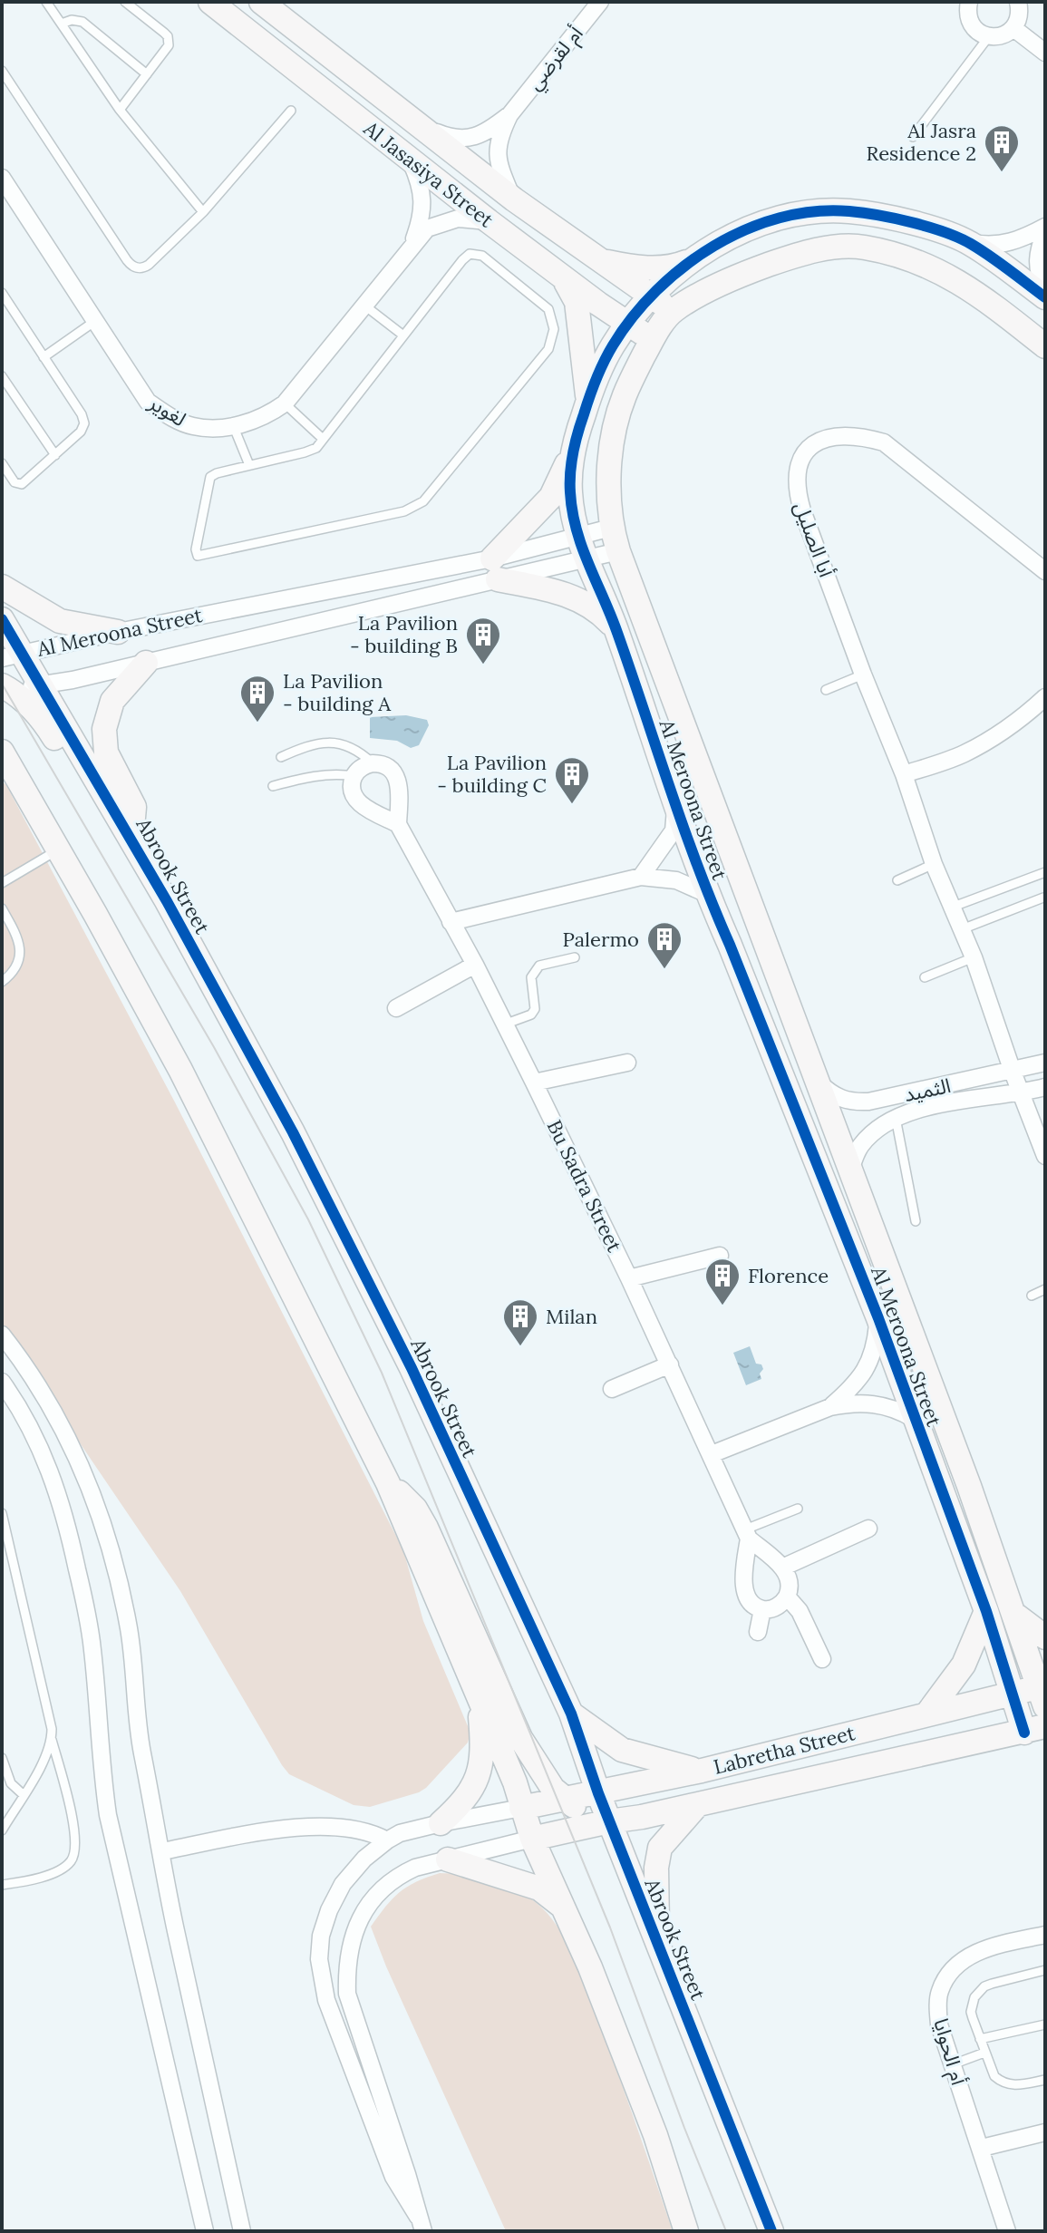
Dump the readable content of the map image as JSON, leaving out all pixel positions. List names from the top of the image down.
{
  "streets": {
    "street": [
      "أم لقرضي",
      "Al Jasasiya Street",
      "لغوير",
      "أبا الصليل",
      "Al Meroona Street",
      "Abrook Street",
      "الثميد",
      "Bu Sadra Street",
      "Labretha Street",
      "أم الحوايا"
    ]
  },
  "crossings": [
    ["أم لقرضي", "Al Jasasiya Street"],
    ["Al Jasasiya Street", "لغوير"],
    ["Al Jasasiya Street", "Al Meroona Street"],
    ["أبا الصليل", "الثميد"],
    ["Al Meroona Street", "Abrook Street"],
    ["Al Meroona Street", "الثميد"],
    ["Al Meroona Street", "Labretha Street"],
    ["Abrook Street", "Labretha Street"]
  ],
  "places": {
    "building": [
      "Al Jasra Residence 2",
      "La Pavilion - building B",
      "La Pavilion - building A",
      "La Pavilion - building C",
      "Palermo",
      "Florence",
      "Milan"
    ]
  }
}
